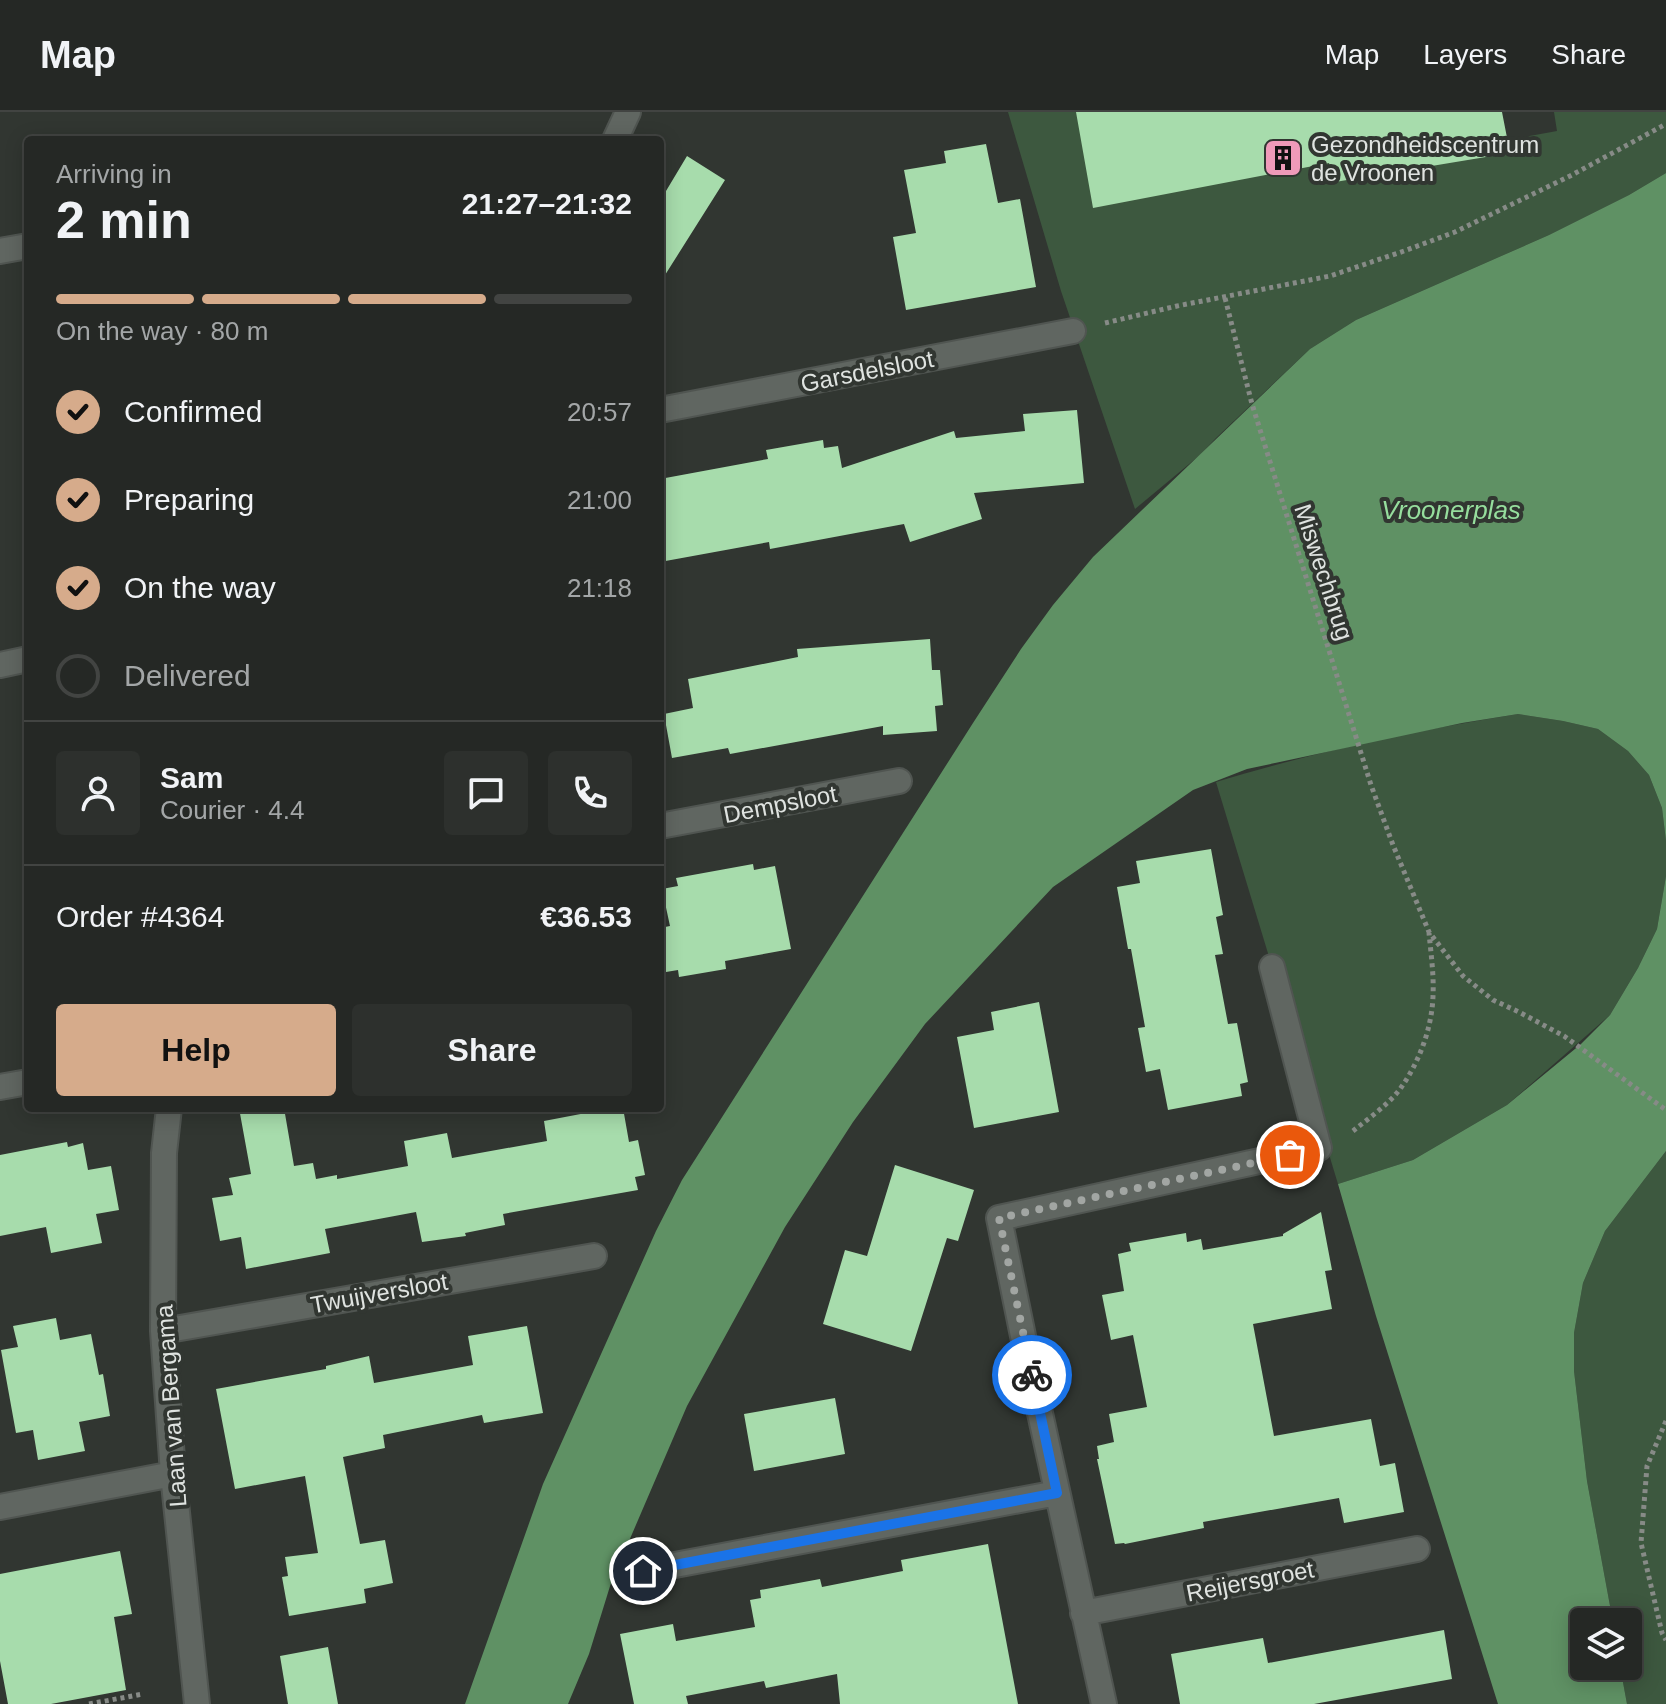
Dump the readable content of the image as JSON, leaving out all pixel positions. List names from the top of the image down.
{
  "streets": {
    "street": [
      "Garsdelsloot",
      "Dempsloot",
      "Twuijversloot",
      "Laan van Bergama",
      "Reijersgroet"
    ],
    "path": ["Miswechbrug"]
  },
  "crossings": [
    ["Twuijversloot", "Laan van Bergama"]
  ],
  "water": ["Vroonerplas"],
  "places": {
    "building": ["Gezondheidscentrum de Vroonen"]
  },
  "page": {
    "header": "Map",
    "nav": ["Map", "Layers", "Share"],
    "heading": ["2 min", "Arriving in", "21:27–21:32"],
    "panel": [
      "Sam",
      "Courier · 4.4",
      "Order #4364",
      "€36.53"
    ],
    "bar": "On the way · 80 m",
    "list": [
      ["Confirmed", "20:57"],
      ["Preparing", "21:00"],
      ["On the way", "21:18"],
      "Delivered"
    ],
    "buttons": ["Help", "Share"]
  }
}
